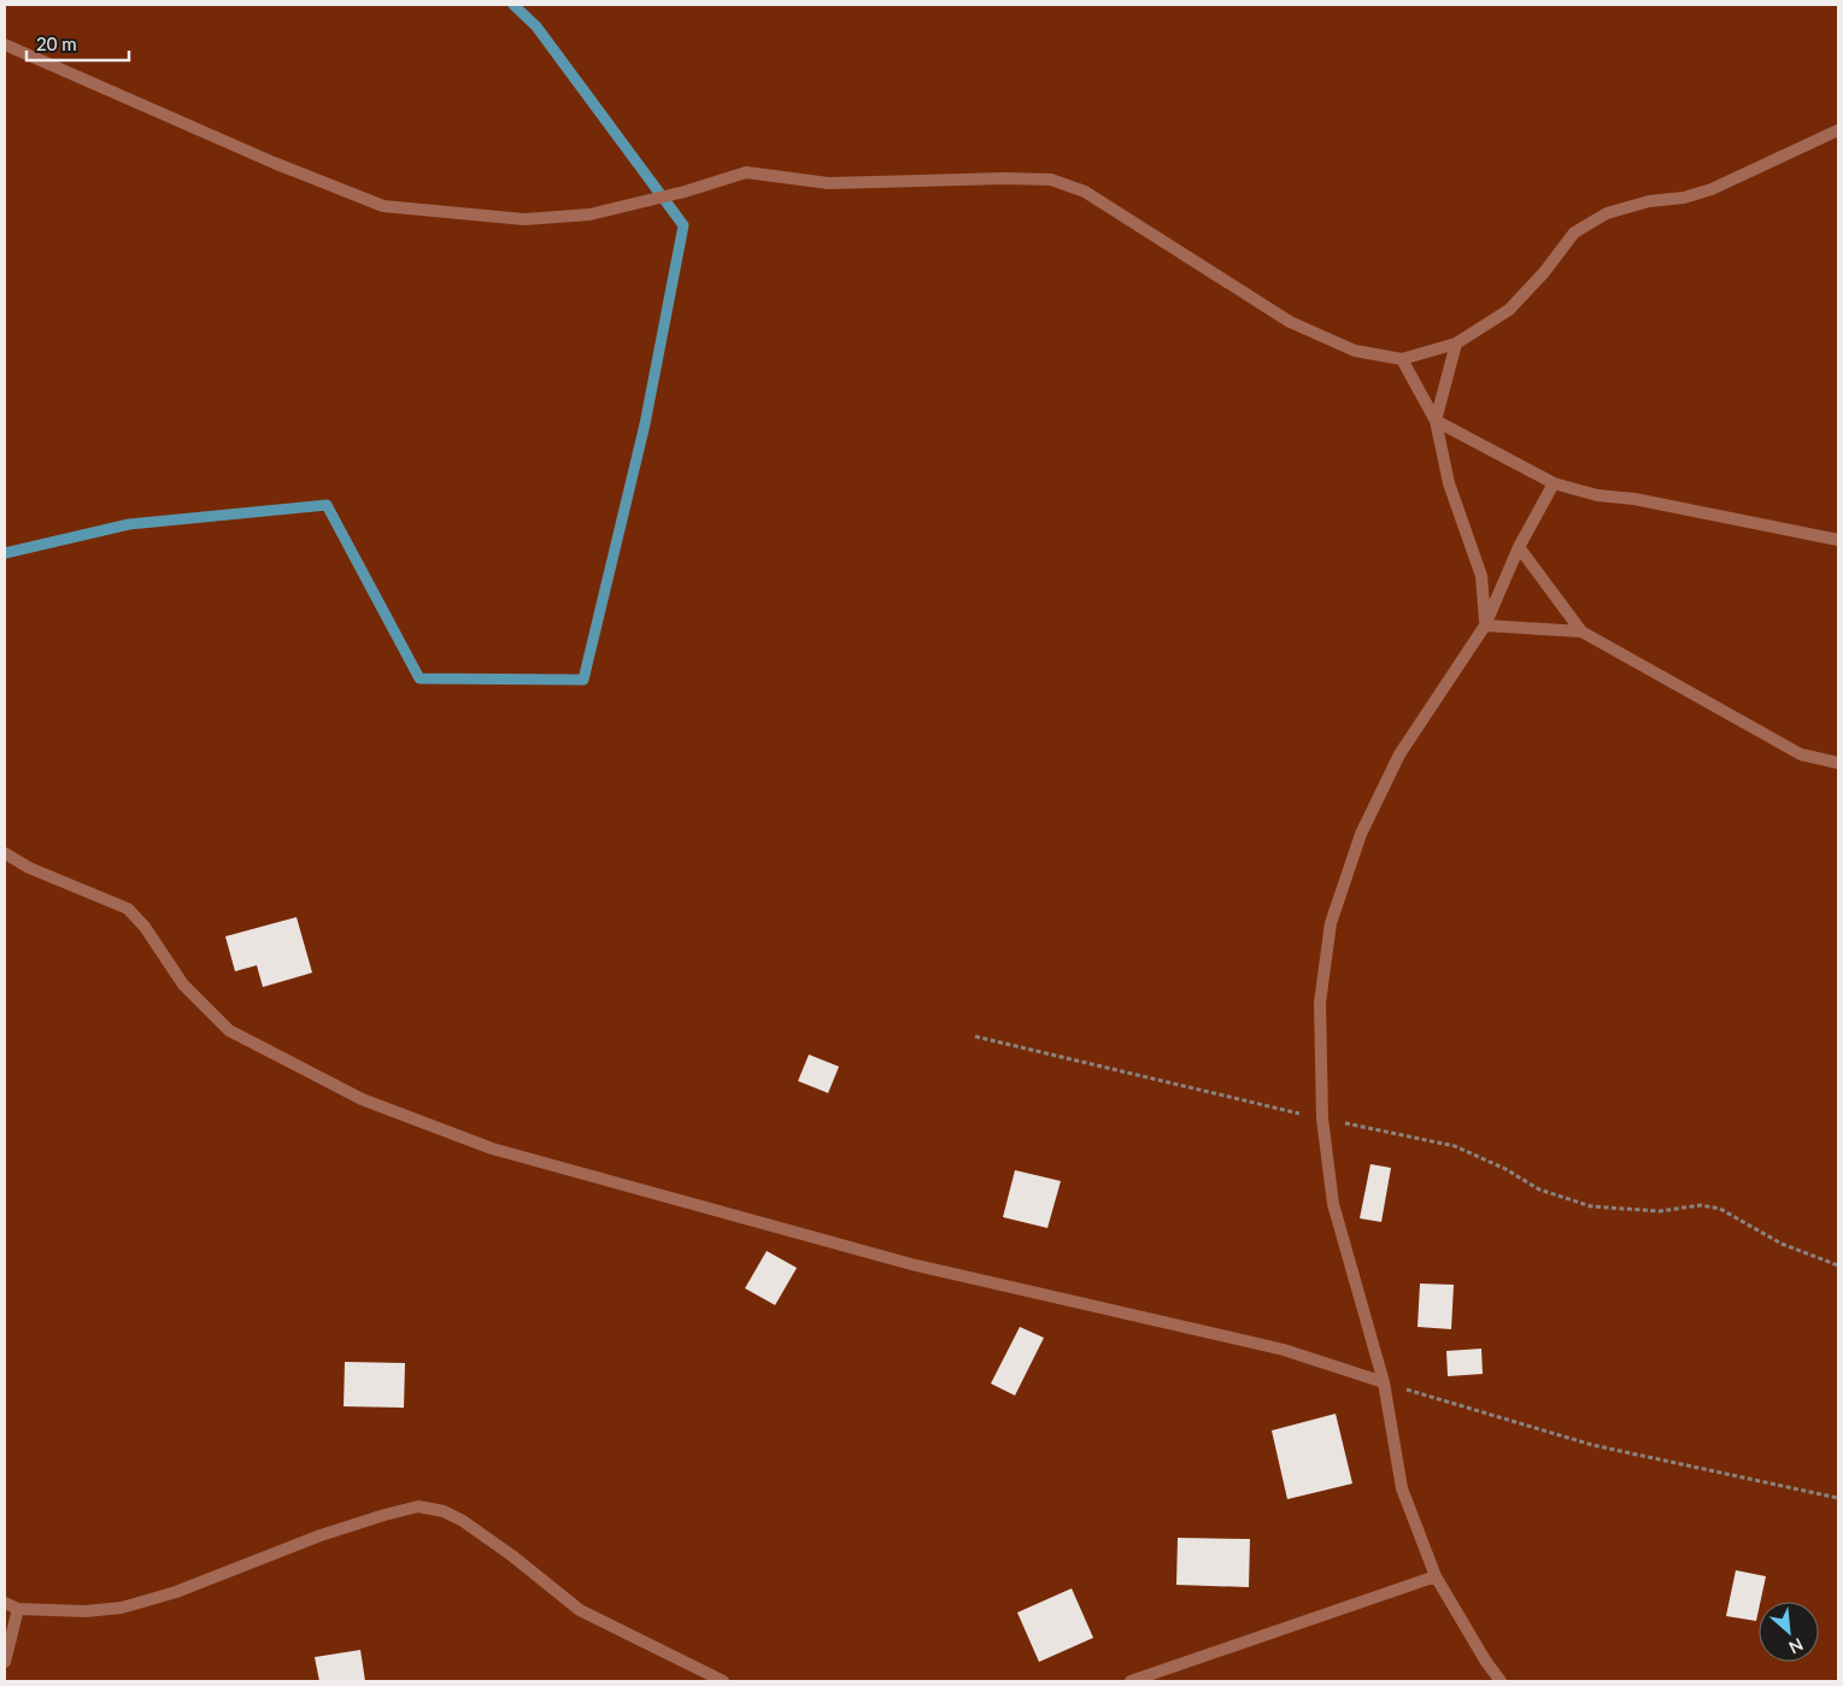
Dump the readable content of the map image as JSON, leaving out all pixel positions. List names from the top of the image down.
{
  "scale_bar": "20 m",
  "north": "bottom right"
}
